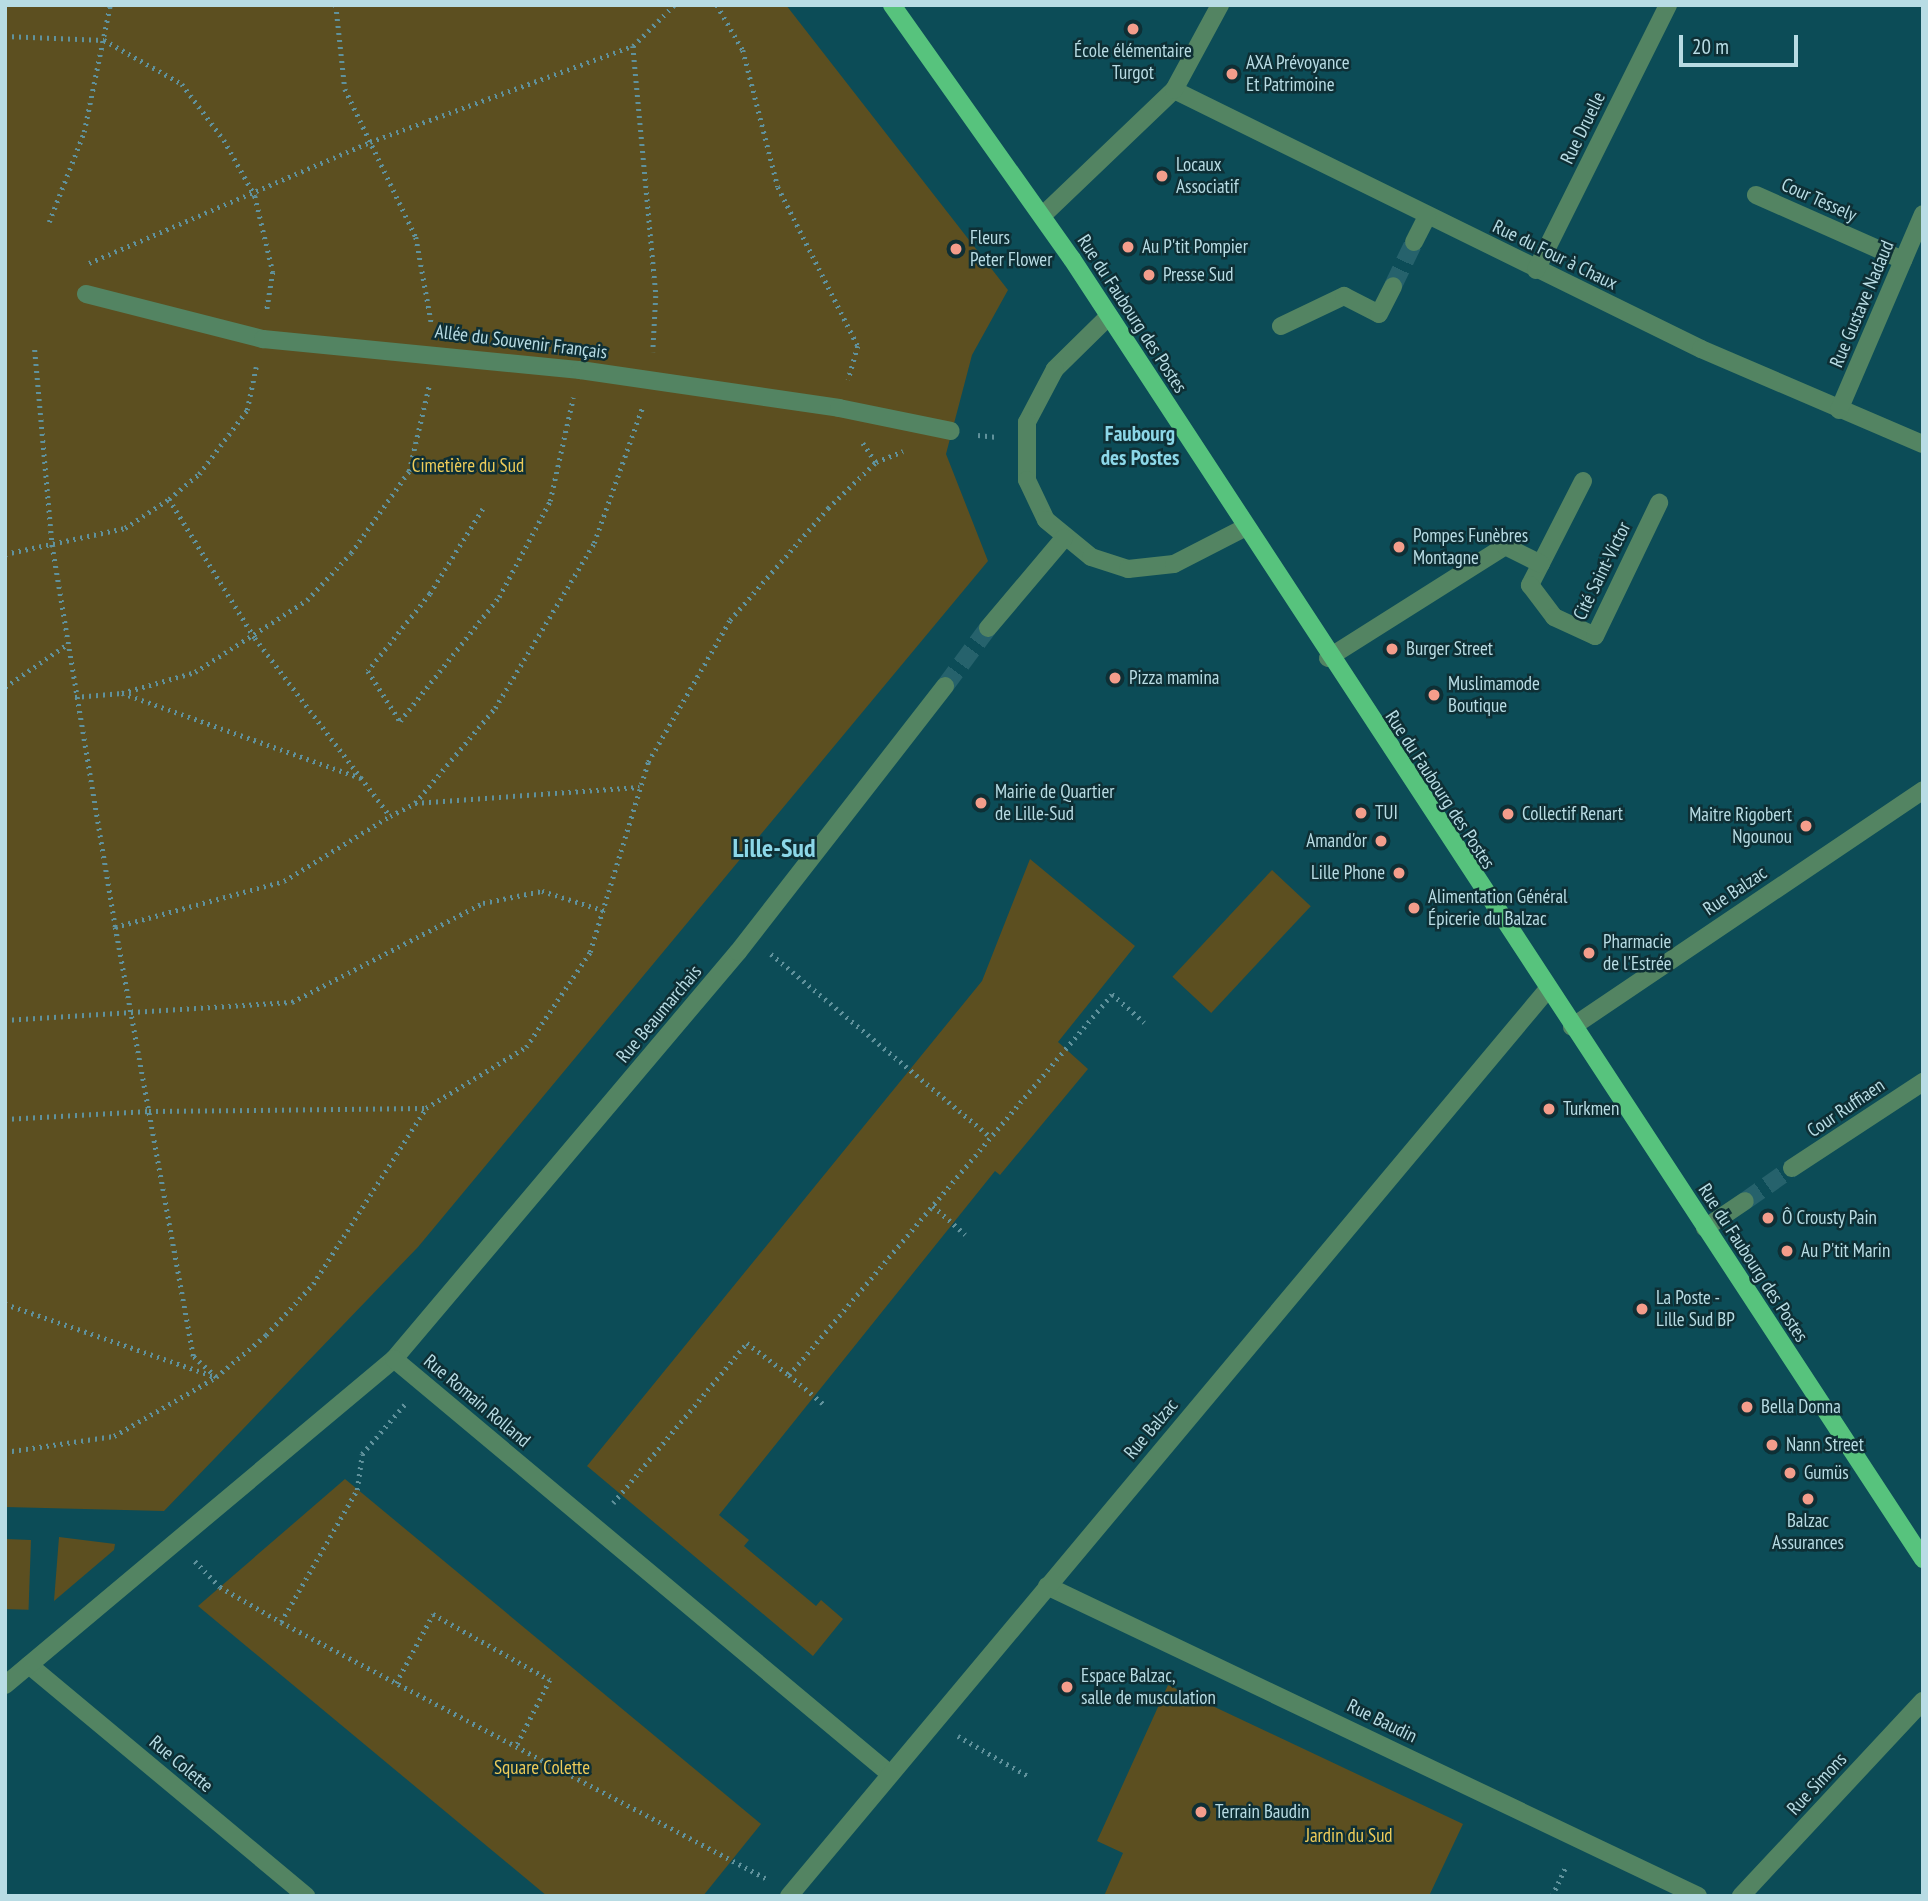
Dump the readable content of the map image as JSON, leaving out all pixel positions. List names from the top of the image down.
{
  "streets": {
    "main road": ["Rue du Faubourg des Postes"],
    "street": [
      "Rue Druelle",
      "Cour Tessely",
      "Rue du Four à Chaux",
      "Rue Gustave Nadaud",
      "Allée du Souvenir Français",
      "Cité Saint-Victor",
      "Rue Balzac",
      "Rue Beaumarchais",
      "Cour Ruffiaen",
      "Rue Romain Rolland",
      "Rue Baudin",
      "Rue Colette",
      "Rue Simons"
    ]
  },
  "crossings": [
    ["Rue Druelle", "Rue du Four à Chaux"],
    ["Cour Tessely", "Rue Gustave Nadaud"],
    ["Rue du Four à Chaux", "Rue Gustave Nadaud"],
    ["Rue du Faubourg des Postes", "Rue Balzac"],
    ["Rue Balzac", "Rue Romain Rolland"],
    ["Rue Balzac", "Rue Baudin"],
    ["Rue Beaumarchais", "Rue Romain Rolland"],
    ["Rue Romain Rolland", "Rue Colette"]
  ],
  "districts": ["Faubourg des Postes", "Lille-Sud"],
  "parks": ["Cimetière du Sud", "Square Colette", "Jardin du Sud"],
  "places": [
    "École élémentaire Turgot",
    "AXA Prévoyance Et Patrimoine",
    "Locaux Associatif",
    "Au P'tit Pompier",
    "Fleurs Peter Flower",
    "Presse Sud",
    "Pompes Funèbres Montagne",
    "Burger Street",
    "Pizza mamina",
    "Muslimamode Boutique",
    "Mairie de Quartier de Lille-Sud",
    "TUI",
    "Collectif Renart",
    "Maitre Rigobert Ngounou",
    "Amand'or",
    "Lille Phone",
    "Alimentation Général Épicerie du Balzac",
    "Pharmacie de l'Estrée",
    "Turkmen",
    "Ô Crousty Pain",
    "Au P'tit Marin",
    "La Poste - Lille Sud BP",
    "Bella Donna",
    "Nann Street",
    "Gumüs",
    "Balzac Assurances",
    "Espace Balzac, salle de musculation",
    "Terrain Baudin"
  ],
  "scale_bar": "20 m"
}
